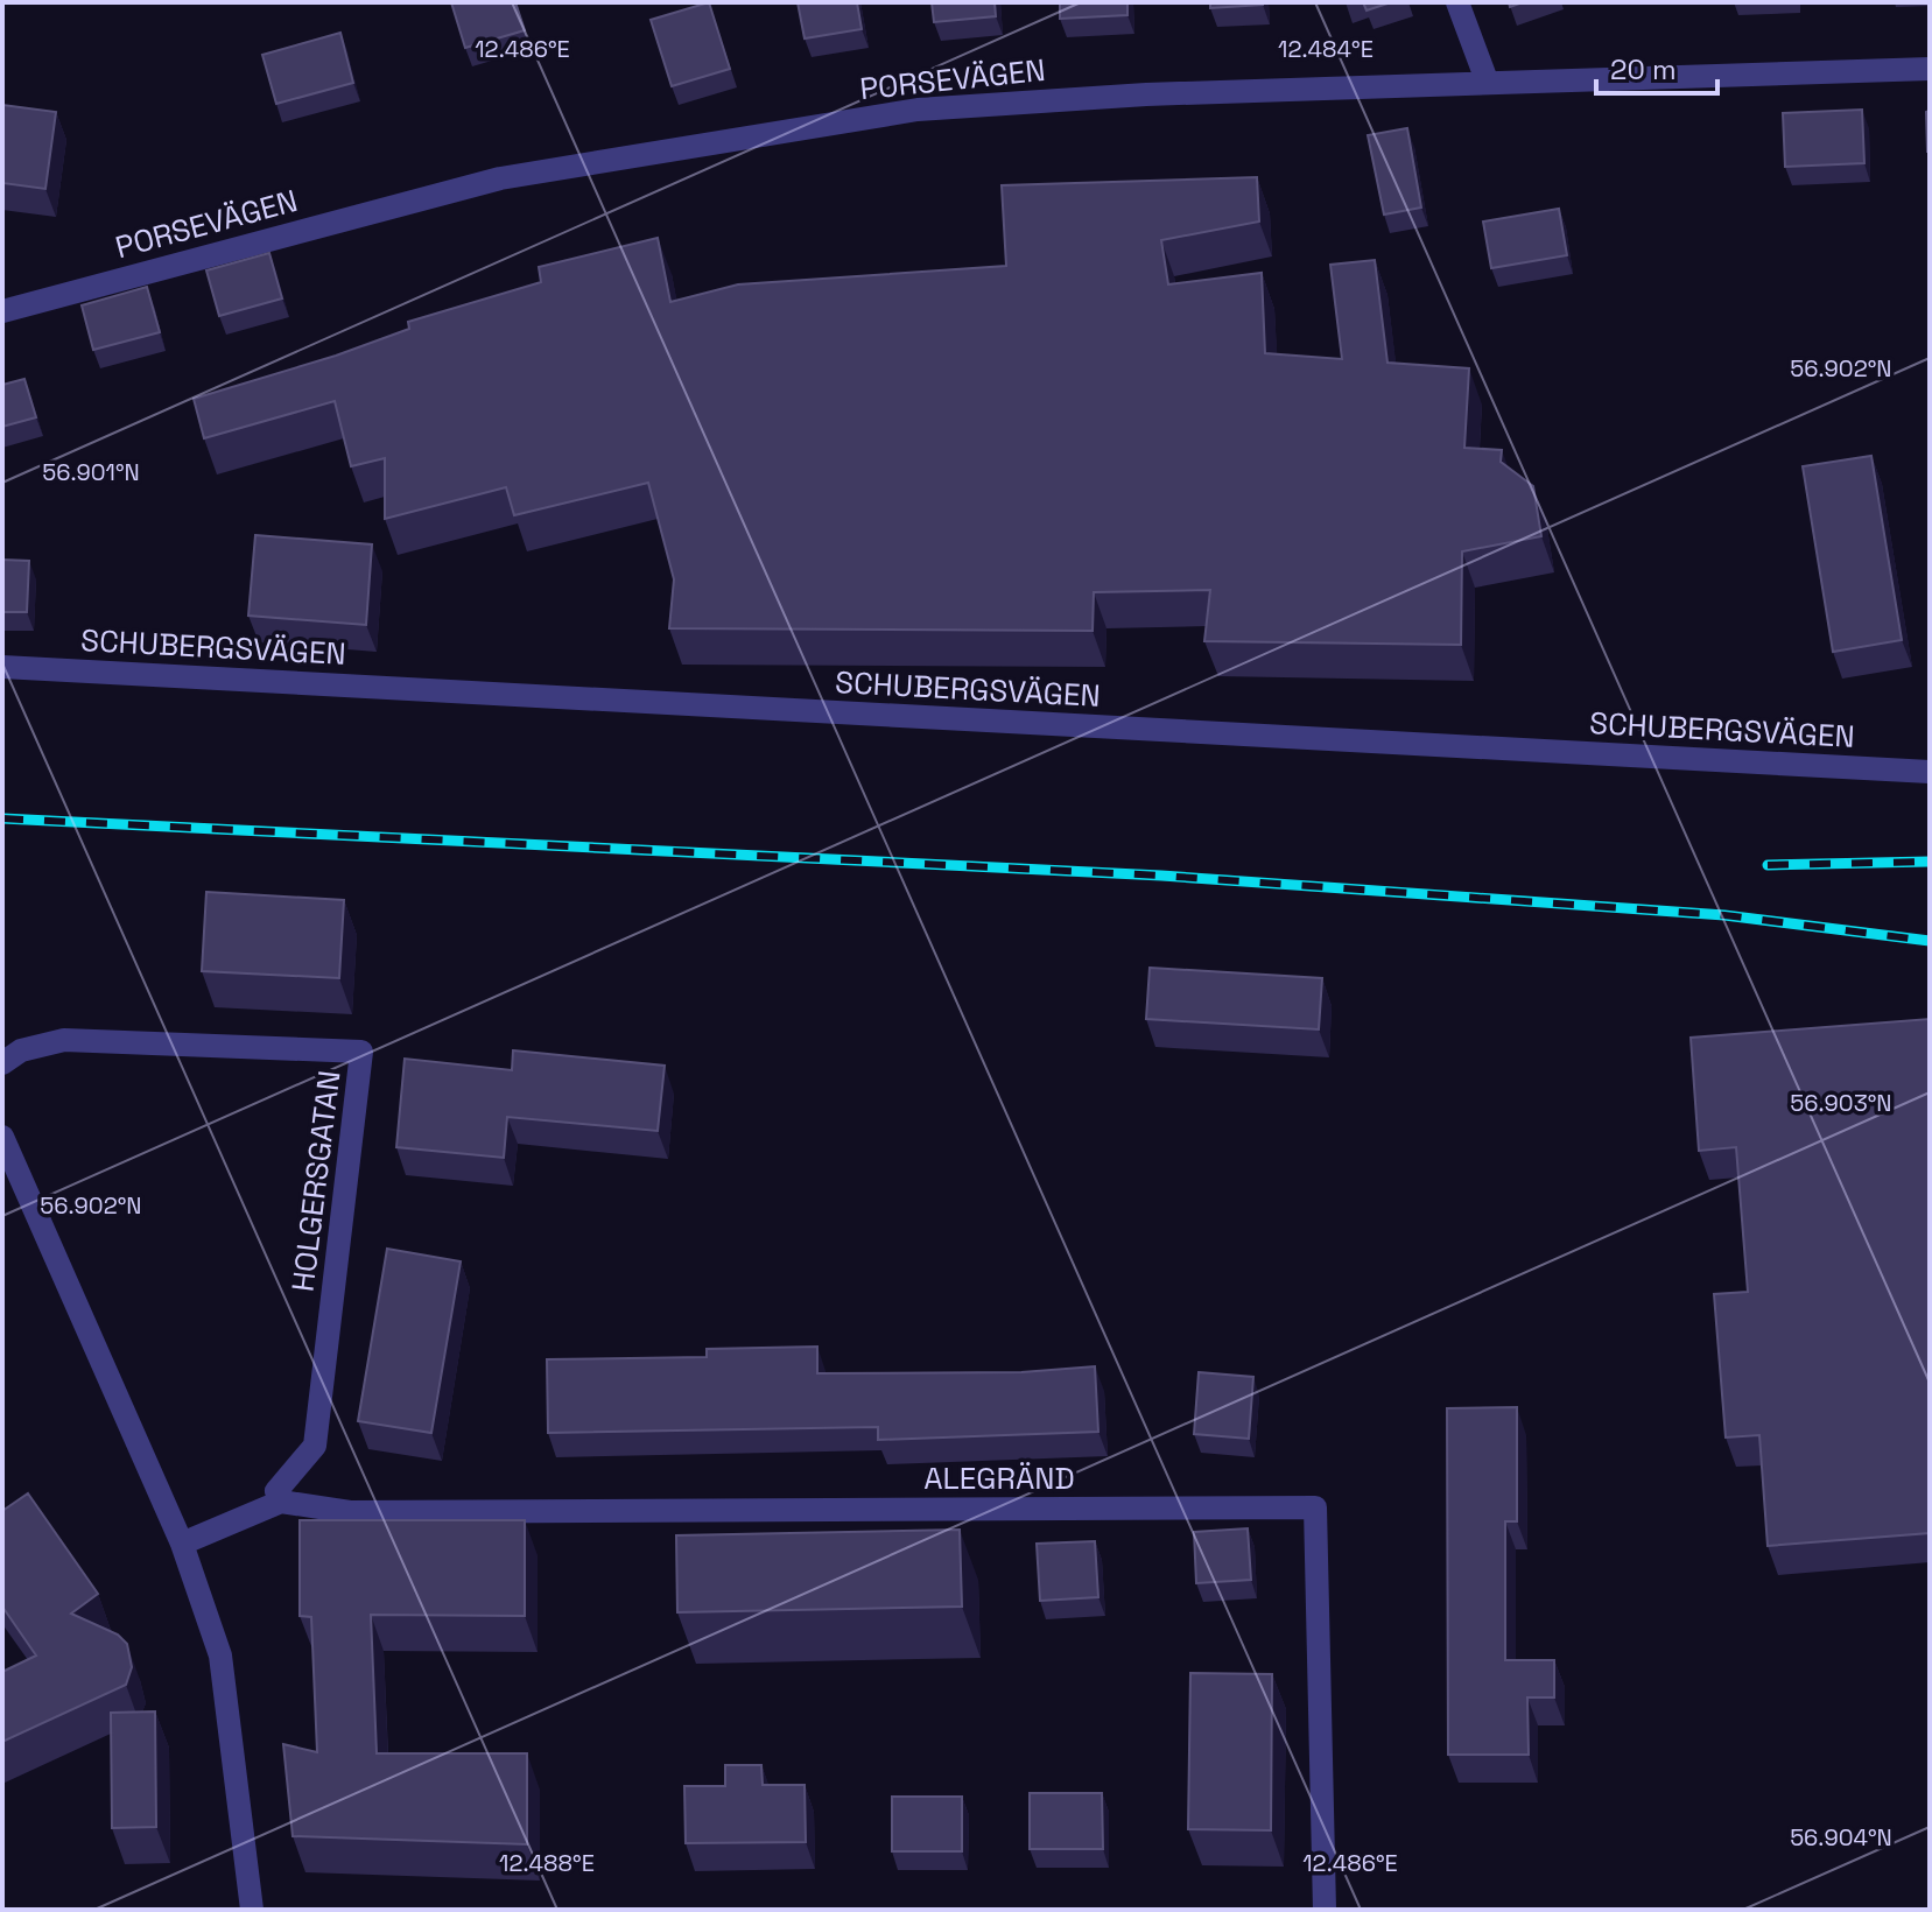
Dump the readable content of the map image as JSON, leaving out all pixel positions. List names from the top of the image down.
{
  "streets": {
    "street": [
      "PORSEVÄGEN",
      "SCHUBERGSVÄGEN",
      "HOLGERSGATAN",
      "ALEGRÄND"
    ]
  },
  "crossings": [
    ["HOLGERSGATAN", "ALEGRÄND"]
  ],
  "scale_bar": "20 m",
  "coordinates": [
    "12.486°E",
    "12.484°E",
    "56.902°N",
    "56.901°N",
    "56.903°N",
    "56.904°N",
    "12.488°E"
  ]
}
